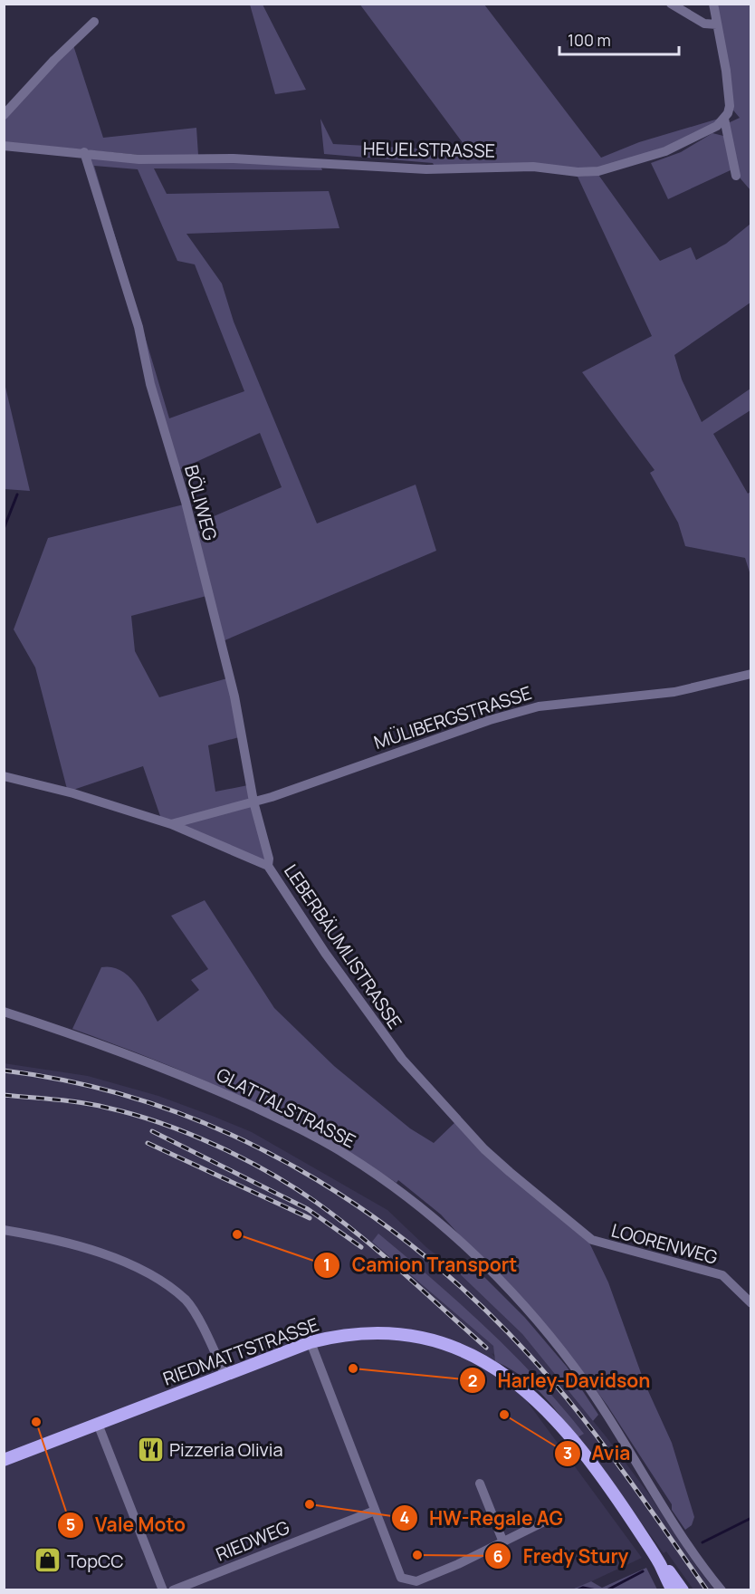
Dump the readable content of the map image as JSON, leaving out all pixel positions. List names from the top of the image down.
{
  "streets": {
    "main road": ["RIEDMATTSTRASSE"],
    "street": [
      "HEUELSTRASSE",
      "BÖLIWEG",
      "MÜLIBERGSTRASSE",
      "LEBERBÄUMLISTRASSE",
      "GLATTALSTRASSE",
      "LOORENWEG",
      "RIEDWEG"
    ]
  },
  "crossings": [
    ["HEUELSTRASSE", "BÖLIWEG"],
    ["BÖLIWEG", "MÜLIBERGSTRASSE"],
    ["BÖLIWEG", "LEBERBÄUMLISTRASSE"],
    ["MÜLIBERGSTRASSE", "LEBERBÄUMLISTRASSE"],
    ["LEBERBÄUMLISTRASSE", "LOORENWEG"]
  ],
  "places": {
    "other": [
      "Camion Transport",
      "Harley-Davidson",
      "Avia",
      "Vale Moto",
      "HW-Regale AG",
      "Fredy Stury"
    ],
    "restaurant": ["Pizzeria Olivia"],
    "shop": ["TopCC"]
  },
  "scale_bar": "100 m"
}
